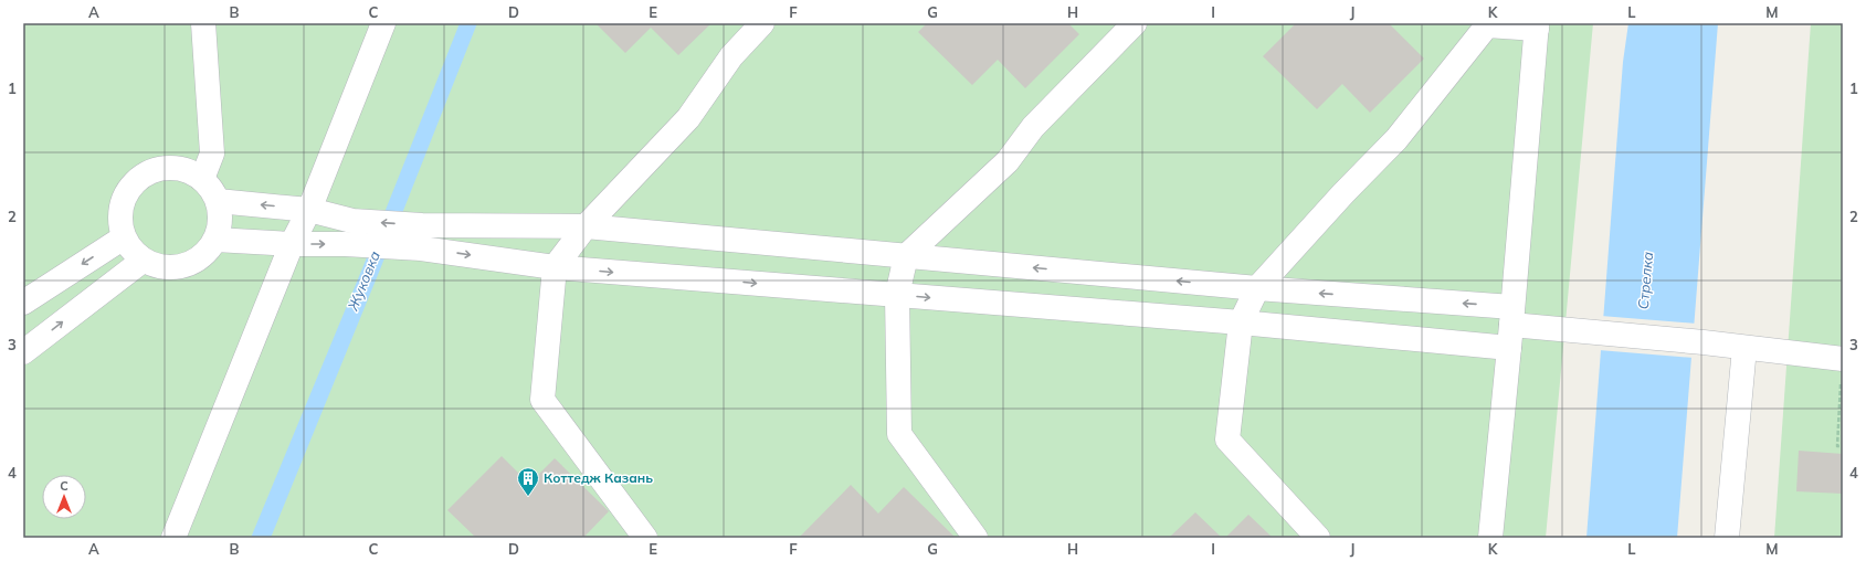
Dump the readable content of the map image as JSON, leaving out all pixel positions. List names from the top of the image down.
{
  "water": ["Жуковка", "Стрелка"],
  "places": {
    "building": ["Коттедж Казань"]
  },
  "north": "top",
  "grid": {
    "columns": [
      "A",
      "B",
      "C",
      "D",
      "E",
      "F",
      "G",
      "H",
      "I",
      "J",
      "K",
      "L",
      "M"
    ],
    "rows": [
      "1",
      "2",
      "3",
      "4"
    ]
  }
}
